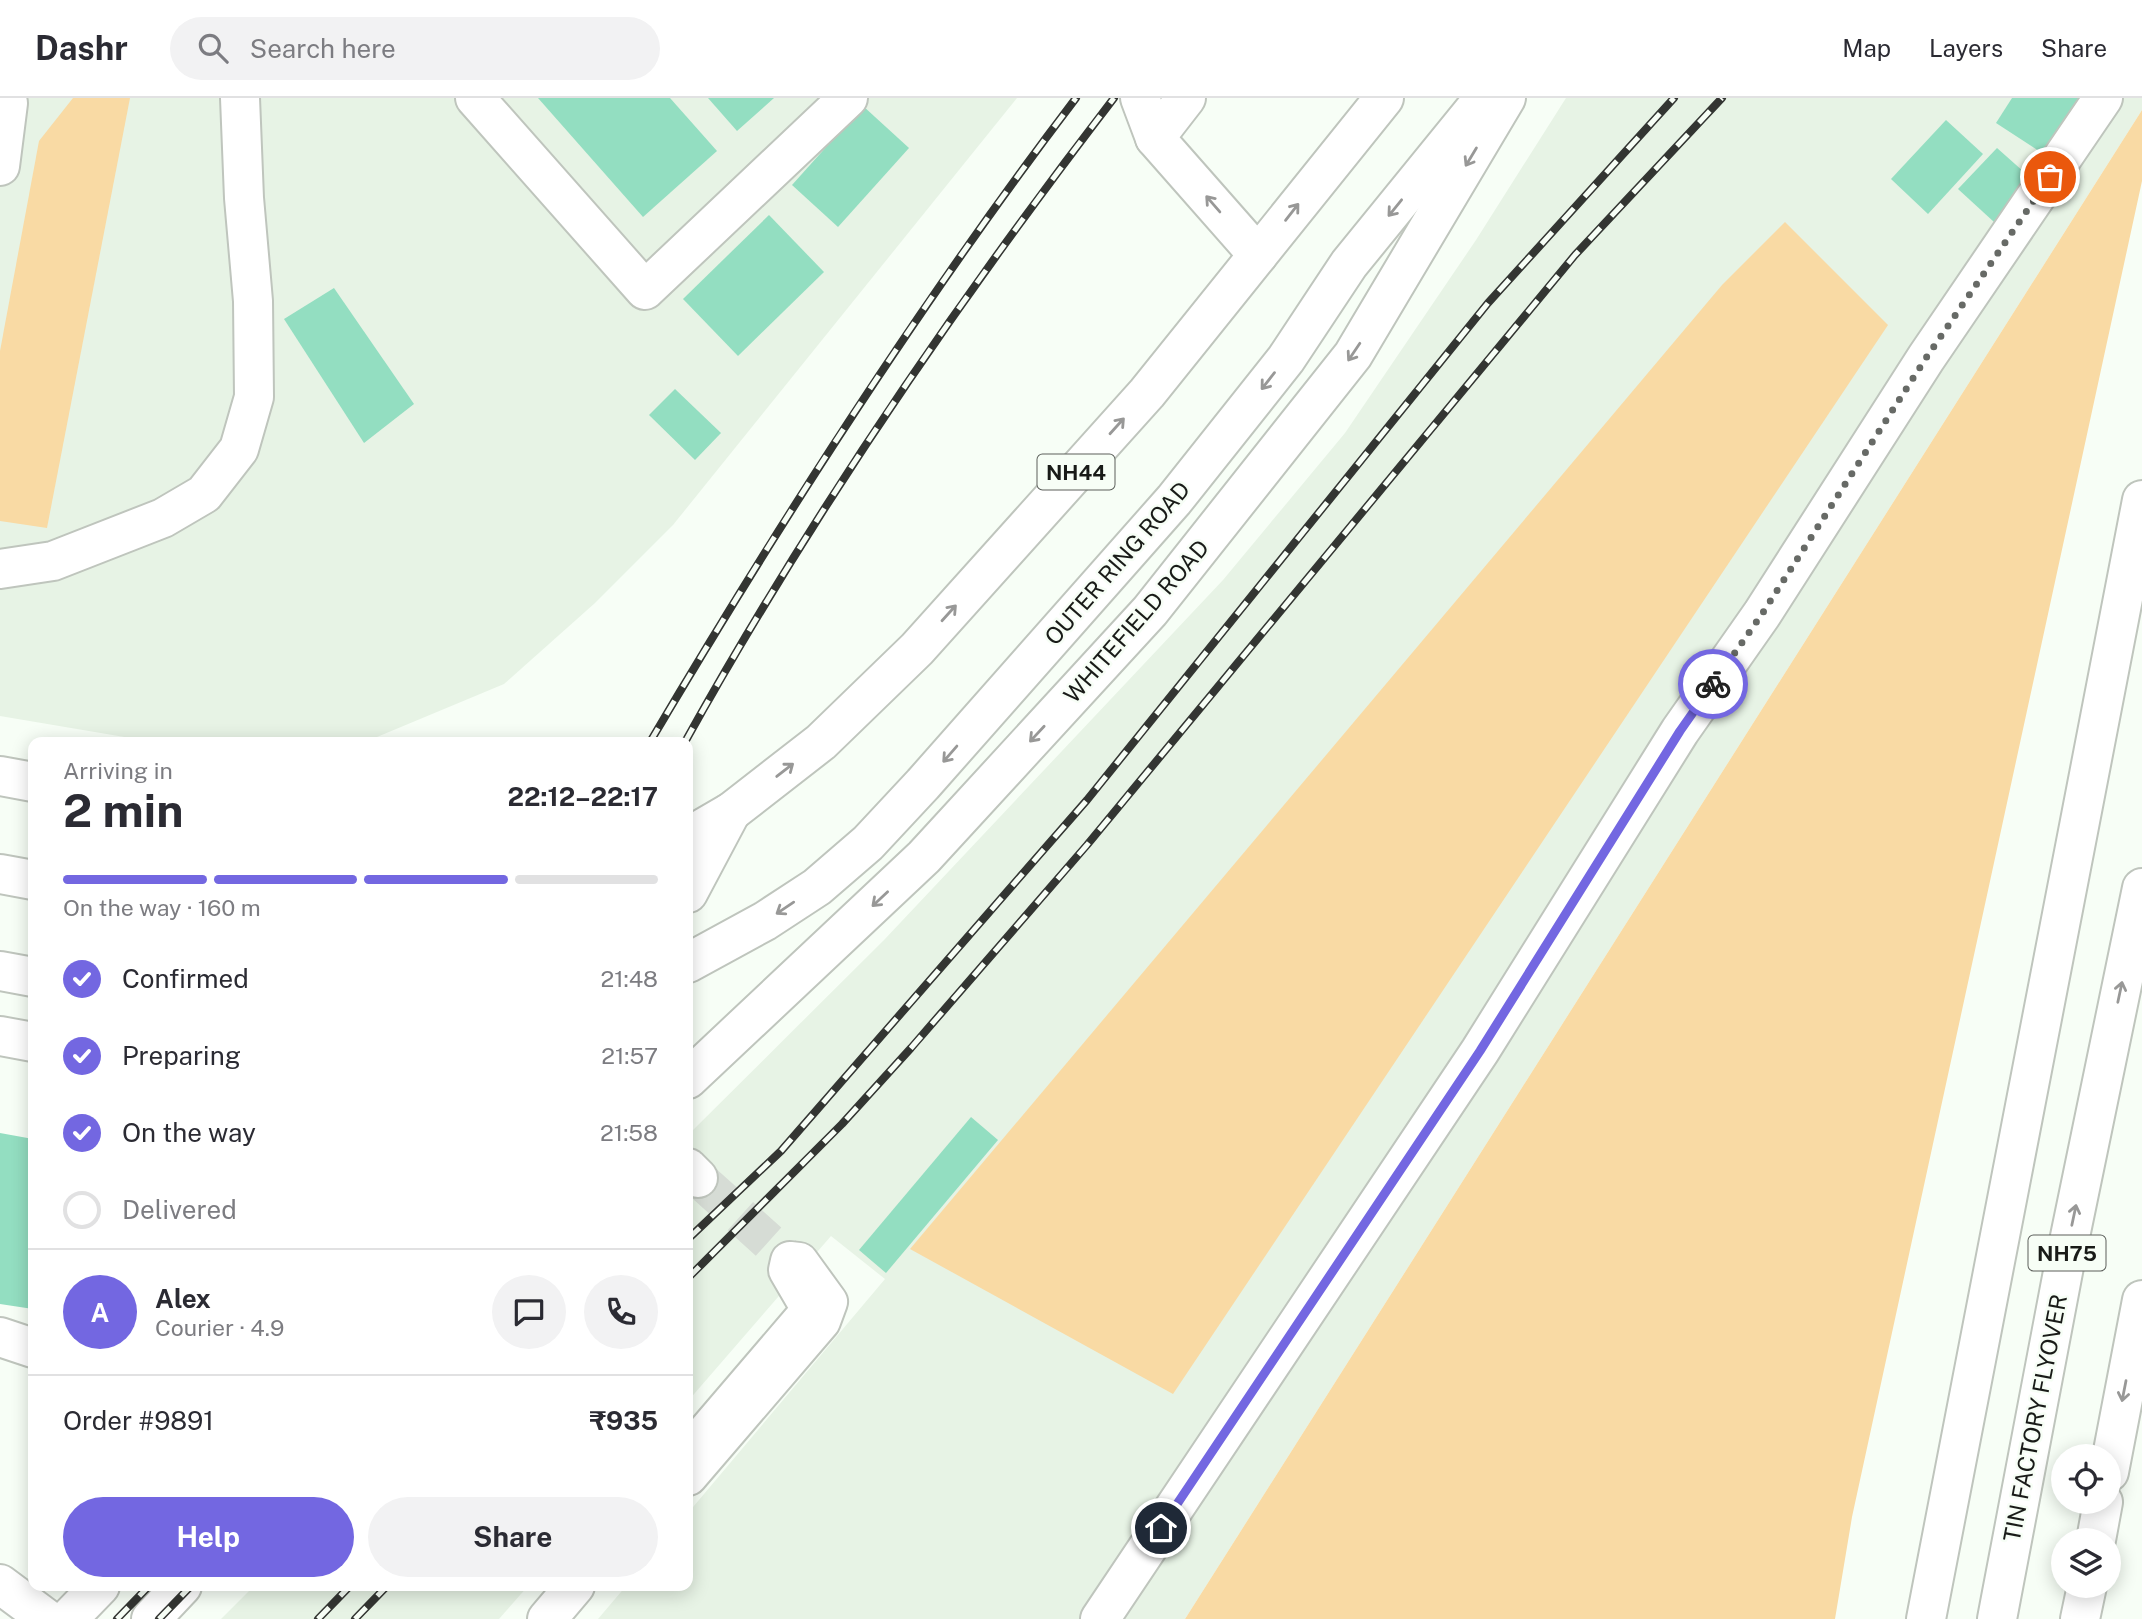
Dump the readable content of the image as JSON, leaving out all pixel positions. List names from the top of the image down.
{
  "streets": {
    "main road": [
      "NH44",
      "OUTER RING ROAD",
      "WHITEFIELD ROAD",
      "NH75",
      "TIN FACTORY FLYOVER"
    ]
  },
  "page": {
    "header": "Dashr",
    "search": "Search here",
    "nav": ["Map", "Layers", "Share"],
    "heading": ["2 min", "Arriving in", "22:12–22:17"],
    "panel": [
      "Alex",
      "Courier · 4.9",
      "Order #9891",
      "₹935"
    ],
    "bar": "On the way · 160 m",
    "list": [
      ["Confirmed", "21:48"],
      ["Preparing", "21:57"],
      ["On the way", "21:58"],
      "Delivered"
    ],
    "round": "A",
    "buttons": ["Help", "Share"]
  }
}
